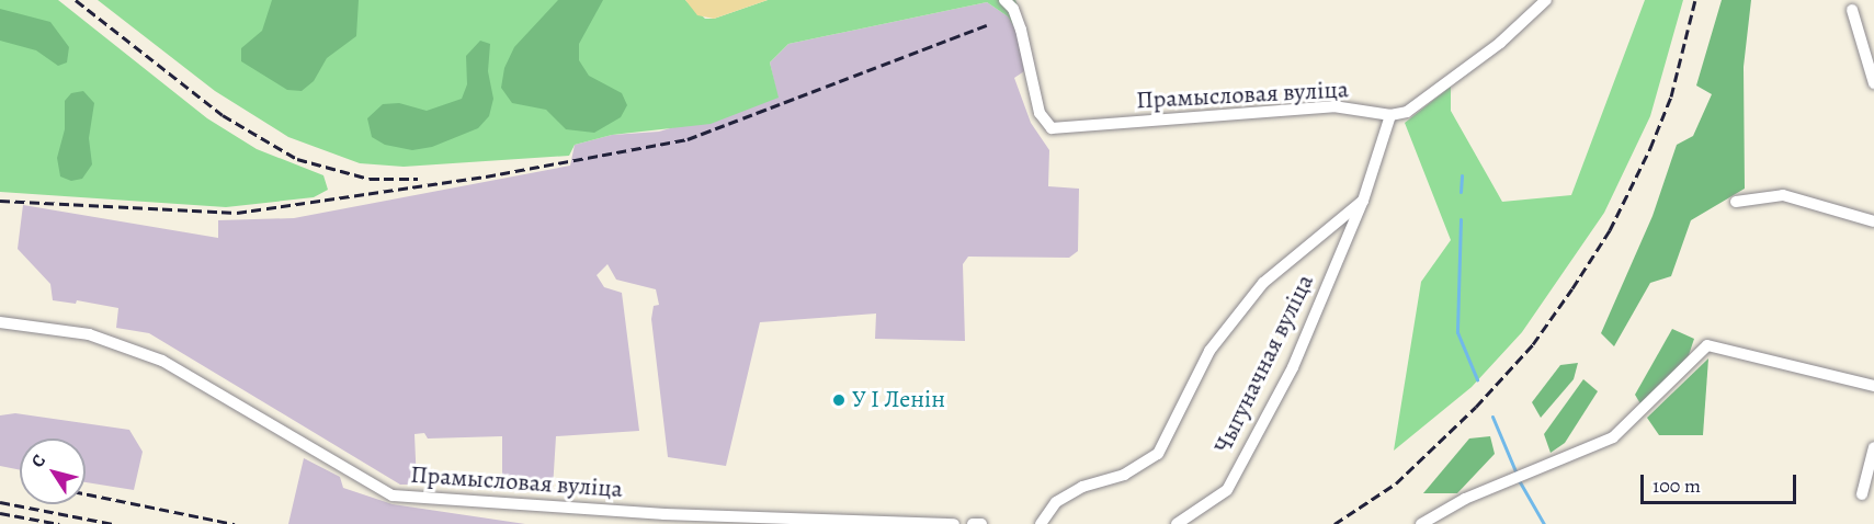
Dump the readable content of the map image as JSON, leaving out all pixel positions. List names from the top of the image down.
{
  "streets": {
    "street": ["Прамысловая вуліца", "Чыгуначная вуліца"]
  },
  "crossings": [
    ["Прамысловая вуліца", "Чыгуначная вуліца"]
  ],
  "places": ["У І Ленін"],
  "scale_bar": "100 m",
  "north": "top left"
}
